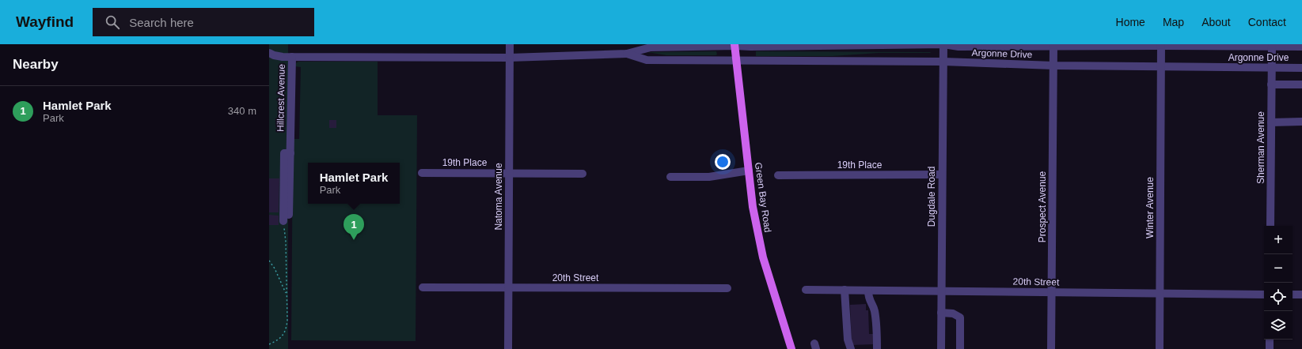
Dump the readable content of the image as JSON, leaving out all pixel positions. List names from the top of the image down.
{
  "streets": {
    "main road": ["Green Bay Road"],
    "street": [
      "Argonne Drive",
      "Hillcrest Avenue",
      "Sherman Avenue",
      "19th Place",
      "Natoma Avenue",
      "Dugdale Road",
      "Prospect Avenue",
      "Winter Avenue",
      "20th Street"
    ]
  },
  "crossings": [
    ["Argonne Drive", "Hillcrest Avenue"],
    ["Argonne Drive", "Sherman Avenue"],
    ["Argonne Drive", "Natoma Avenue"],
    ["Argonne Drive", "Dugdale Road"],
    ["Argonne Drive", "Green Bay Road"],
    ["Argonne Drive", "Prospect Avenue"],
    ["Argonne Drive", "Winter Avenue"],
    ["19th Place", "Natoma Avenue"],
    ["19th Place", "Dugdale Road"],
    ["Natoma Avenue", "20th Street"],
    ["Dugdale Road", "20th Street"],
    ["Prospect Avenue", "20th Street"],
    ["Winter Avenue", "20th Street"]
  ],
  "page": {
    "header": "Wayfind",
    "search": "Search here",
    "nav": [
      "Home",
      "Map",
      "About",
      "Contact"
    ],
    "heading": "Nearby",
    "list": [
      {
        "mark": "1",
        "name": "Hamlet Park",
        "note": "Park",
        "value": "340 m"
      }
    ],
    "popup": ["Hamlet Park", "Park"],
    "pins": "1",
    "map_buttons": ["+", "−"]
  }
}
